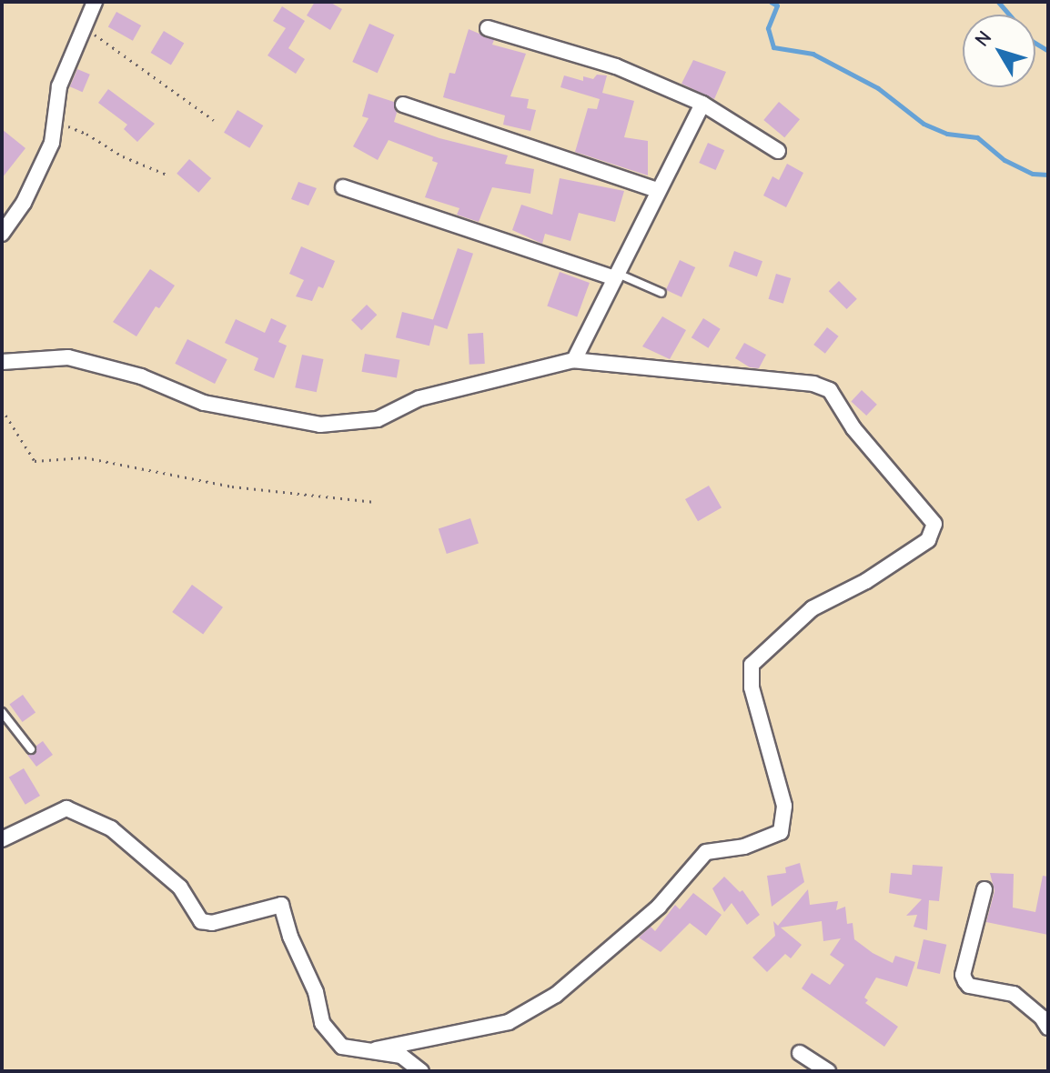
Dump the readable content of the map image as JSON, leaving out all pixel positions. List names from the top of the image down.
{
  "north": "top left"
}
